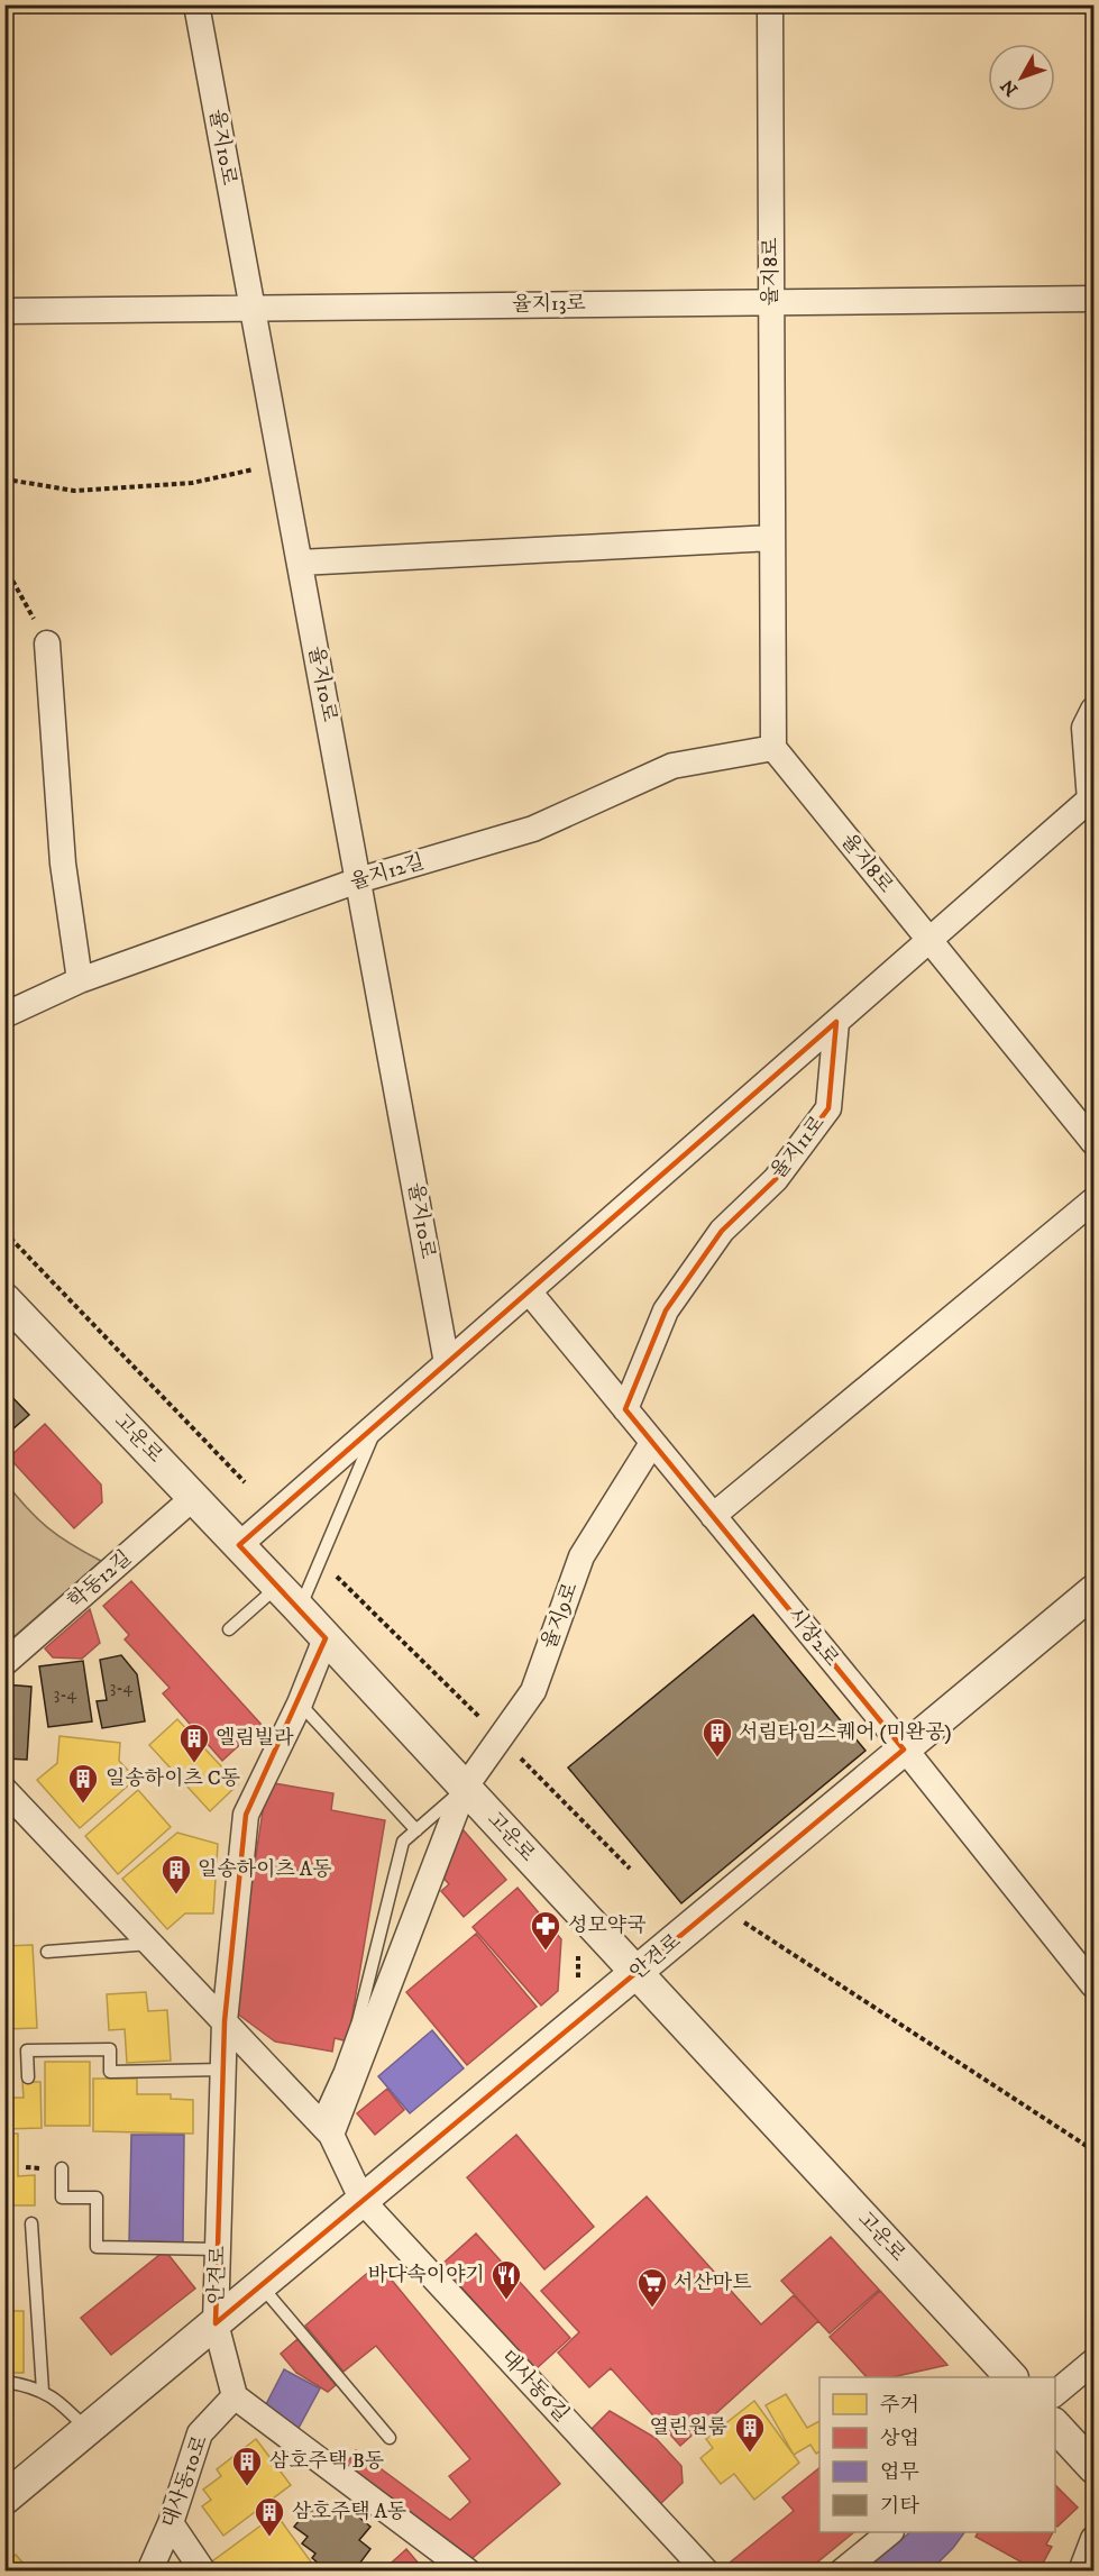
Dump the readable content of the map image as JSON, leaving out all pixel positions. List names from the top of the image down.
{
  "streets": {
    "street": [
      "율지10로",
      "율지8로",
      "율지13로",
      "율지12길",
      "율지11로",
      "고운로",
      "학동12길",
      "율지9로",
      "시장2로",
      "안견로",
      "대사동6길",
      "대사동10로"
    ]
  },
  "crossings": [
    ["율지10로", "율지13로"],
    ["율지10로", "율지12길"],
    ["율지8로", "율지13로"],
    ["율지8로", "율지12길"],
    ["율지11로", "시장2로"],
    ["고운로", "학동12길"],
    ["고운로", "율지9로"],
    ["고운로", "안견로"],
    ["율지9로", "시장2로"],
    ["율지9로", "대사동6길"],
    ["시장2로", "안견로"],
    ["안견로", "대사동6길"]
  ],
  "places": {
    "building": [
      "서림타임스퀘어 (미완공)",
      "엘림빌라",
      "일송하이츠 C동",
      "일송하이츠 A동",
      "열린원룸",
      "삼호주택 B동",
      "삼호주택 A동"
    ],
    "pharmacy": ["성모약국"],
    "restaurant": ["바다속이야기"],
    "supermarket": ["서산마트"]
  },
  "house_numbers": ["3-4", "3-4"],
  "legend": [
    "주거",
    "상업",
    "업무",
    "기타"
  ],
  "north": "bottom left"
}
